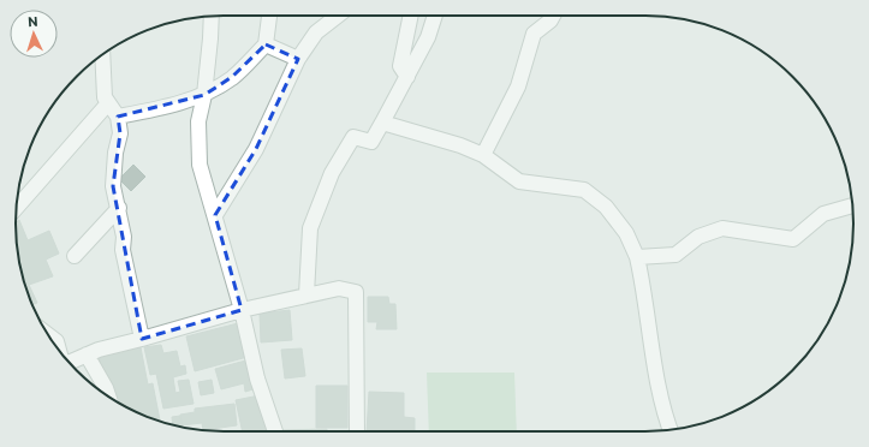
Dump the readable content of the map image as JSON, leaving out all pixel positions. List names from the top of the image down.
{
  "north": "top"
}
